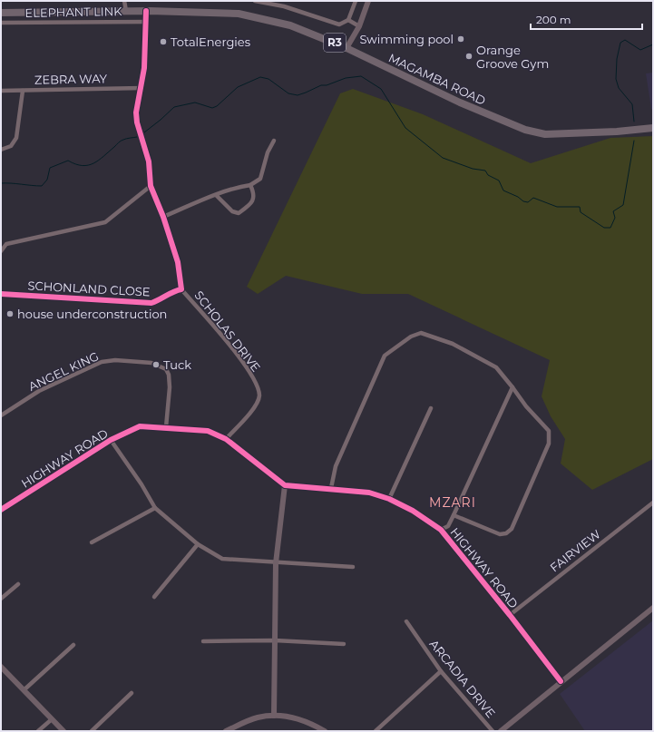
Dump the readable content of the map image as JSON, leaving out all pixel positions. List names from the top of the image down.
{
  "streets": {
    "highway": ["R3", "MAGAMBA ROAD"],
    "street": [
      "ELEPHANT LINK",
      "ZEBRA WAY",
      "SCHONLAND CLOSE",
      "SCHOLAS DRIVE",
      "ANGEL KING",
      "HIGHWAY ROAD",
      "FAIRVIEW",
      "ARCADIA DRIVE"
    ]
  },
  "crossings": [
    ["SCHONLAND CLOSE", "SCHOLAS DRIVE"],
    ["SCHOLAS DRIVE", "HIGHWAY ROAD"],
    ["ANGEL KING", "HIGHWAY ROAD"],
    ["HIGHWAY ROAD", "FAIRVIEW"]
  ],
  "districts": ["MZARI"],
  "places": [
    "Swimming pool",
    "TotalEnergies",
    "Orange Groove Gym",
    "house underconstruction",
    "Tuck"
  ],
  "scale_bar": "200 m"
}
